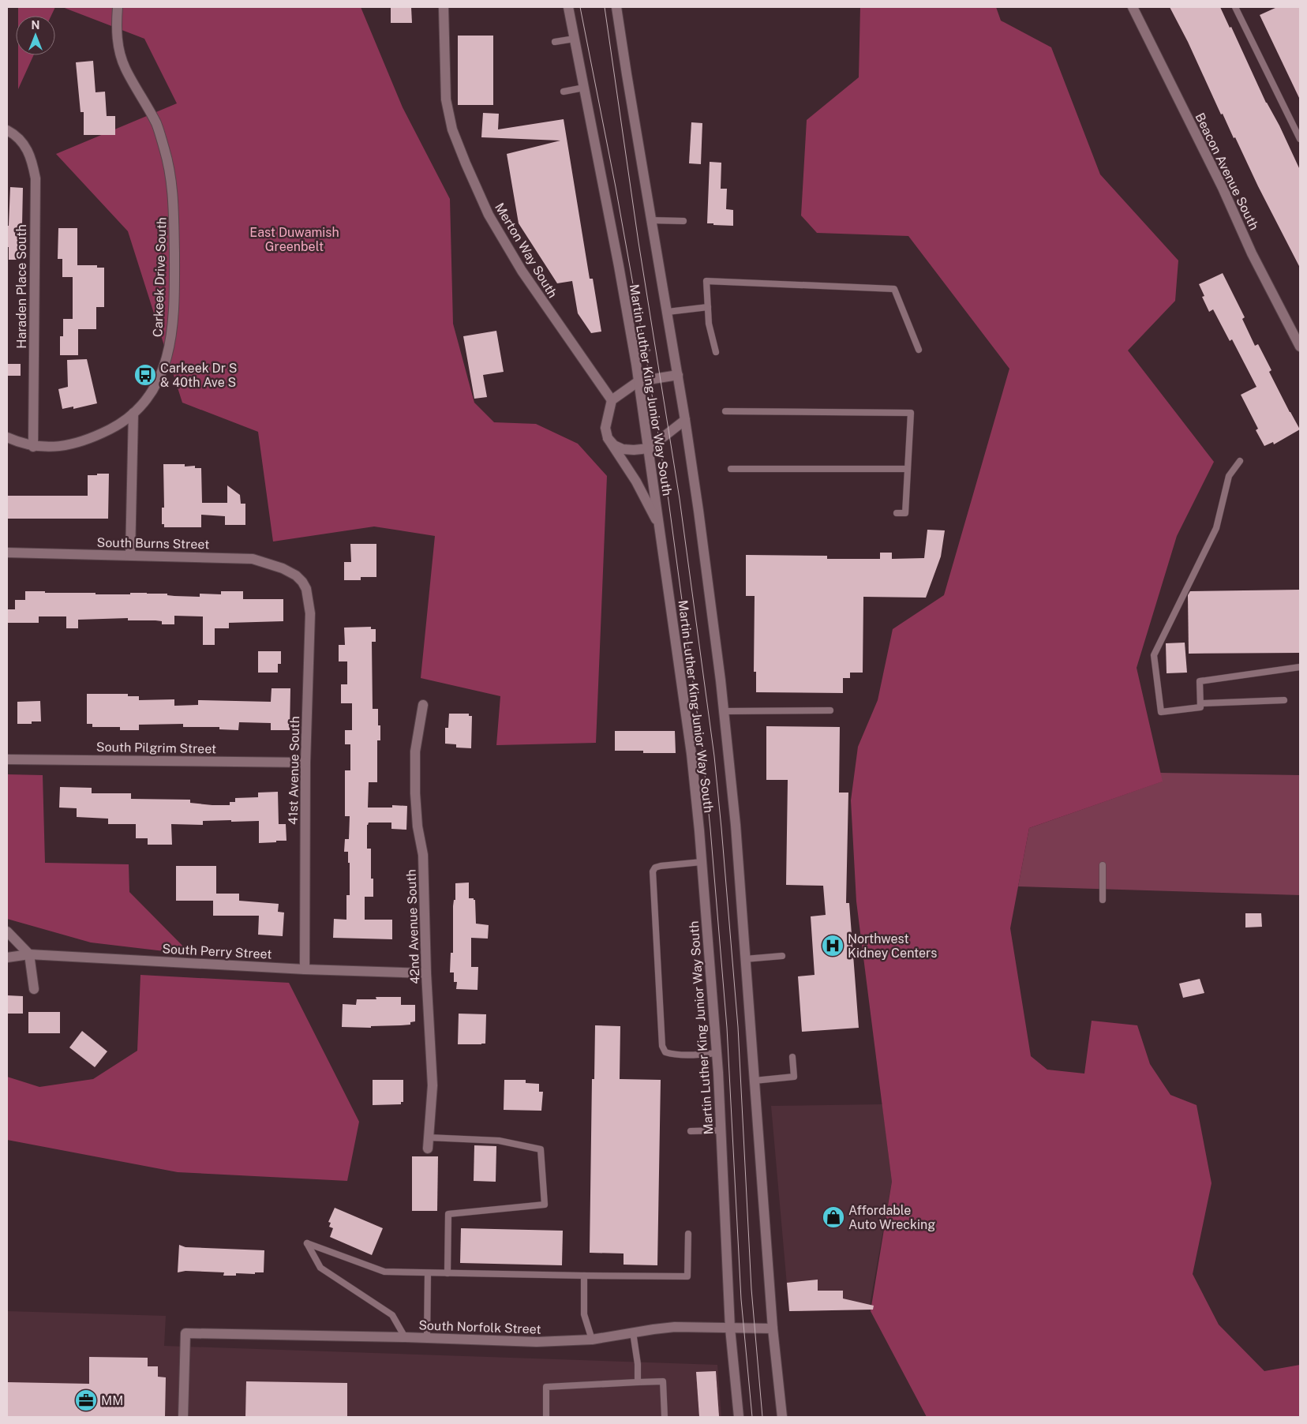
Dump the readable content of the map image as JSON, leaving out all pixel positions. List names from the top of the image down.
{
  "streets": {
    "street": [
      "Beacon Avenue South",
      "Merton Way South",
      "Carkeek Drive South",
      "Haraden Place South",
      "Martin Luther King Junior Way South",
      "South Burns Street",
      "South Pilgrim Street",
      "41st Avenue South",
      "42nd Avenue South",
      "South Perry Street",
      "South Norfolk Street"
    ]
  },
  "crossings": [
    ["Carkeek Drive South", "Haraden Place South"],
    ["Martin Luther King Junior Way South", "South Norfolk Street"],
    ["South Burns Street", "41st Avenue South"],
    ["South Pilgrim Street", "41st Avenue South"],
    ["41st Avenue South", "South Perry Street"],
    ["42nd Avenue South", "South Perry Street"]
  ],
  "parks": ["East Duwamish Greenbelt"],
  "places": {
    "bus stop": ["Carkeek Dr S & 40th Ave S"],
    "hospital": ["Northwest Kidney Centers"],
    "shop": ["Affordable Auto Wrecking"],
    "office": ["MM"]
  },
  "north": "top"
}
